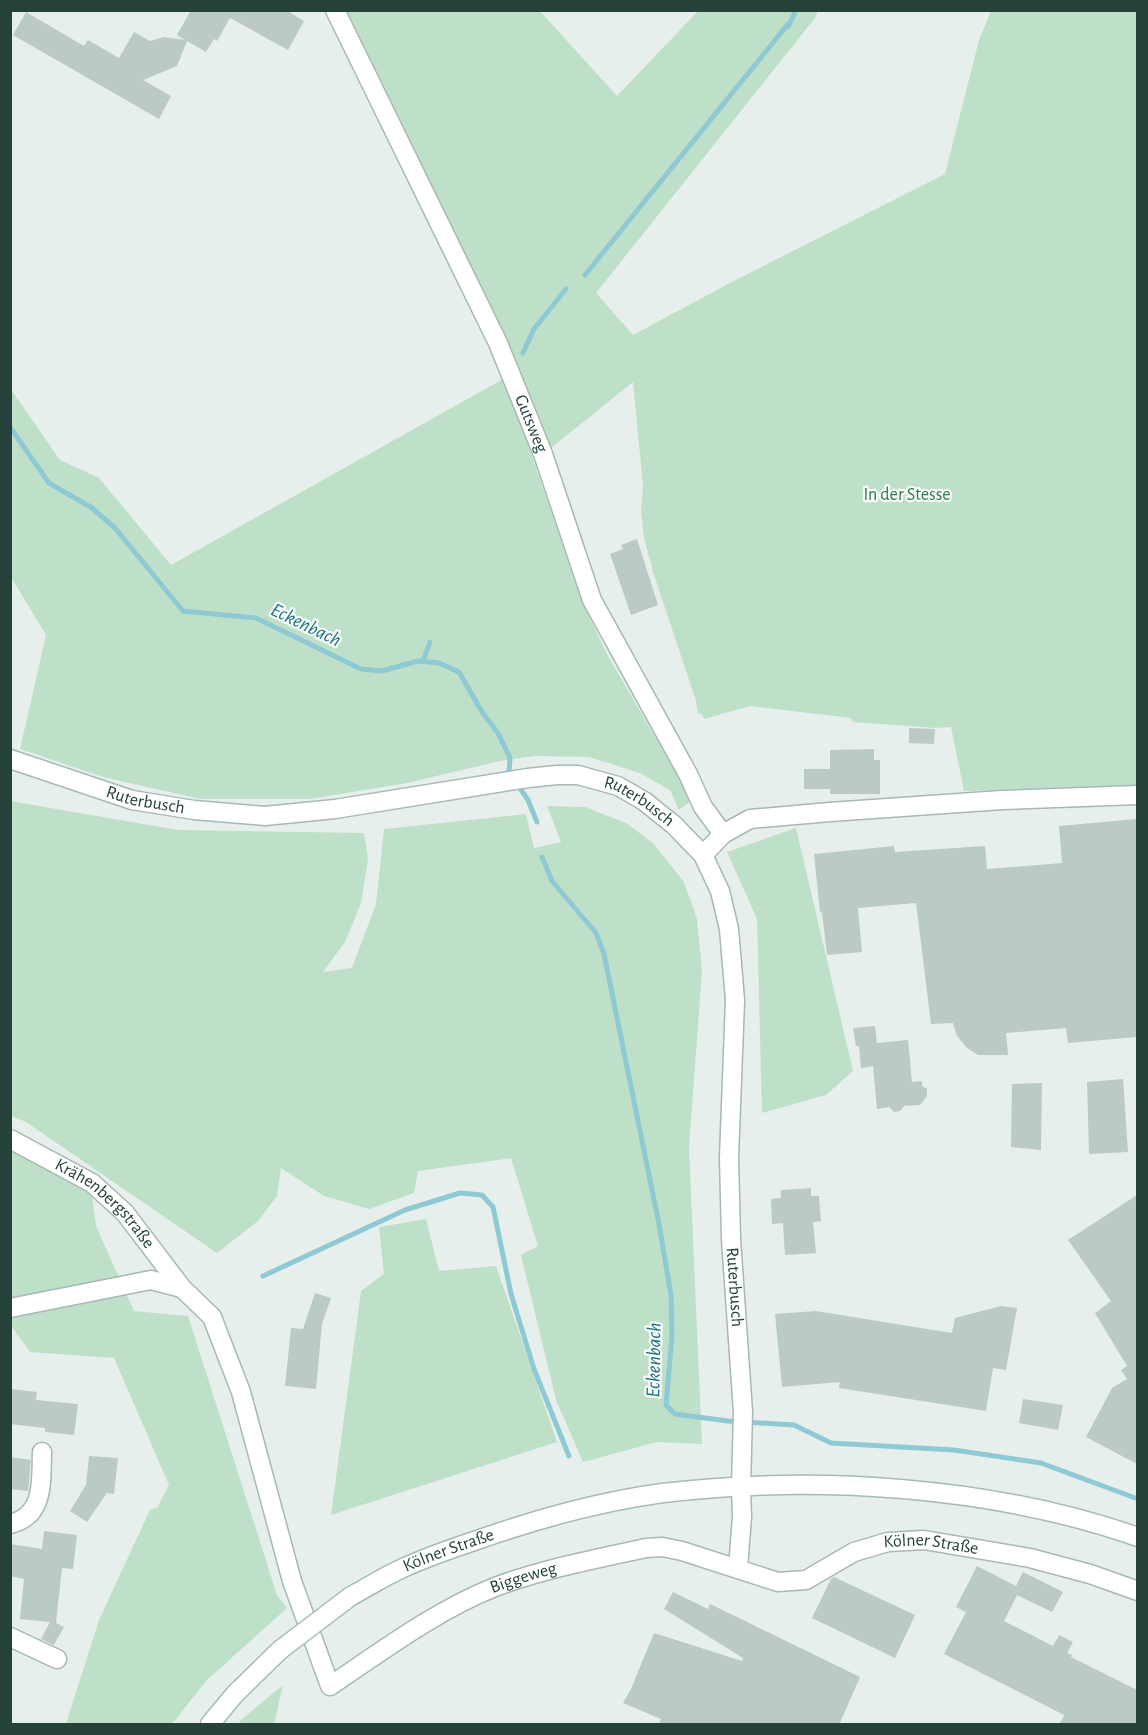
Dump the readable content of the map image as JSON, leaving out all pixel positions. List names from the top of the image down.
{
  "streets": {
    "street": [
      "Gutsweg",
      "Ruterbusch",
      "Krähenbergstraße",
      "Kölner Straße",
      "Biggeweg"
    ]
  },
  "crossings": [
    ["Ruterbusch", "Kölner Straße"],
    ["Krähenbergstraße", "Biggeweg"],
    ["Kölner Straße", "Biggeweg"]
  ],
  "water": ["Eckenbach"],
  "parks": ["In der Stesse"]
}
